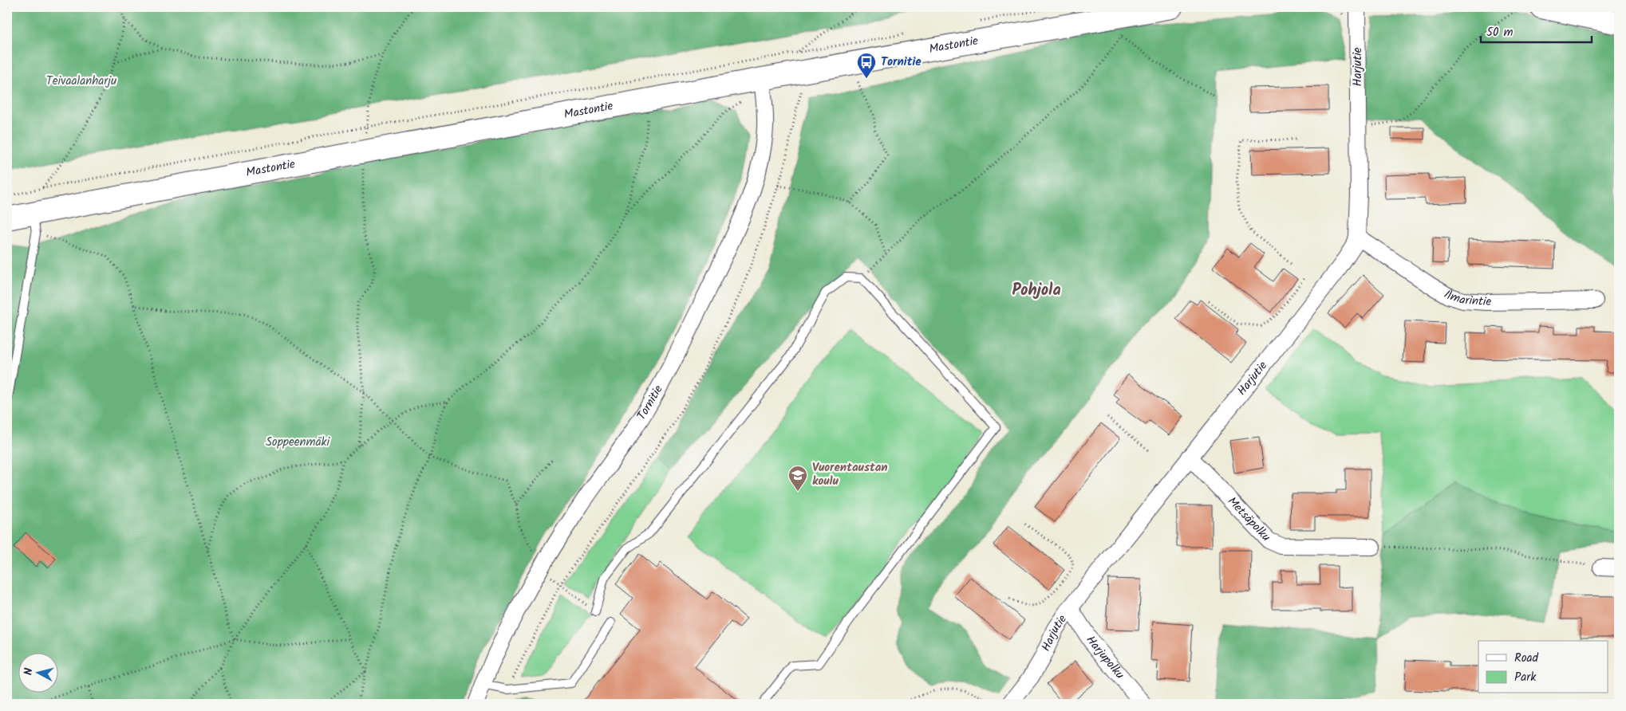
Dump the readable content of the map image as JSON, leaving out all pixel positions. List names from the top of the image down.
{
  "streets": {
    "main road": ["Mastontie"],
    "street": [
      "Harjutie",
      "Ilmarintie",
      "Tornitie",
      "Metsäpolku",
      "Harjupolku"
    ]
  },
  "crossings": [
    ["Mastontie", "Tornitie"],
    ["Harjutie", "Ilmarintie"],
    ["Harjutie", "Metsäpolku"],
    ["Harjutie", "Harjupolku"]
  ],
  "districts": ["Pohjola"],
  "parks": ["Teivaalanharju", "Soppeenmäki"],
  "places": {
    "bus stop": ["Tornitie"],
    "school or university": ["Vuorentaustan koulu"]
  },
  "legend": ["Road", "Park"],
  "scale_bar": "50 m",
  "north": "left"
}
